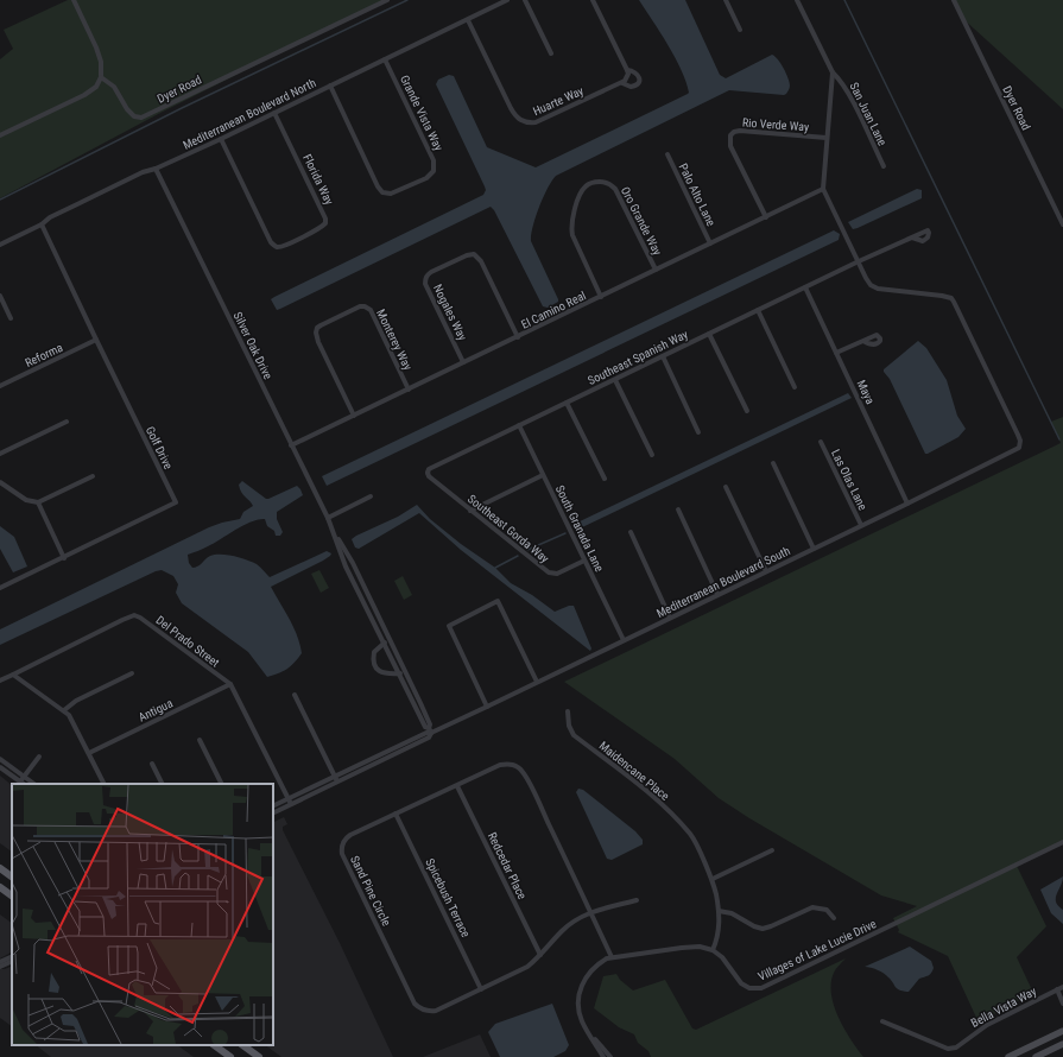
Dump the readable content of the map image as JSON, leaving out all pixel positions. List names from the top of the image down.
{
  "streets": {
    "street": [
      "Dyer Road",
      "Huarte Way",
      "Grande Vista Way",
      "Mediterranean Boulevard North",
      "San Juan Lane",
      "Rio Verde Way",
      "Florida Way",
      "Palo Alto Lane",
      "Oro Grande Way",
      "El Camino Real",
      "Nogales Way",
      "Monterey Way",
      "Silver Oak Drive",
      "Reforma",
      "Southeast Spanish Way",
      "Maya",
      "Golf Drive",
      "Las Olas Lane",
      "Southeast Gorda Way",
      "South Granada Lane",
      "Mediterranean Boulevard South",
      "Del Prado Street",
      "Antigua",
      "Maidencane Place",
      "Redcedar Place",
      "Sand Pine Circle",
      "Spicebush Terrace",
      "Villages of Lake Lucie Drive",
      "Bella Vista Way"
    ]
  },
  "crossings": [
    ["Huarte Way", "Mediterranean Boulevard North"],
    ["Grande Vista Way", "Mediterranean Boulevard North"],
    ["Mediterranean Boulevard North", "Florida Way"],
    ["Mediterranean Boulevard North", "Silver Oak Drive"],
    ["Mediterranean Boulevard North", "Golf Drive"],
    ["Rio Verde Way", "El Camino Real"],
    ["Palo Alto Lane", "El Camino Real"],
    ["Oro Grande Way", "El Camino Real"],
    ["El Camino Real", "Nogales Way"],
    ["El Camino Real", "Monterey Way"],
    ["El Camino Real", "Silver Oak Drive"],
    ["Silver Oak Drive", "Mediterranean Boulevard South"],
    ["Reforma", "Golf Drive"],
    ["Southeast Spanish Way", "Maya"],
    ["Southeast Spanish Way", "Southeast Gorda Way"],
    ["Southeast Spanish Way", "South Granada Lane"],
    ["Southeast Spanish Way", "Mediterranean Boulevard South"],
    ["Maya", "Mediterranean Boulevard South"],
    ["Las Olas Lane", "Mediterranean Boulevard South"],
    ["Southeast Gorda Way", "South Granada Lane"],
    ["South Granada Lane", "Mediterranean Boulevard South"],
    ["Mediterranean Boulevard South", "Del Prado Street"],
    ["Del Prado Street", "Antigua"],
    ["Maidencane Place", "Villages of Lake Lucie Drive"],
    ["Redcedar Place", "Sand Pine Circle"],
    ["Sand Pine Circle", "Spicebush Terrace"]
  ]
}
